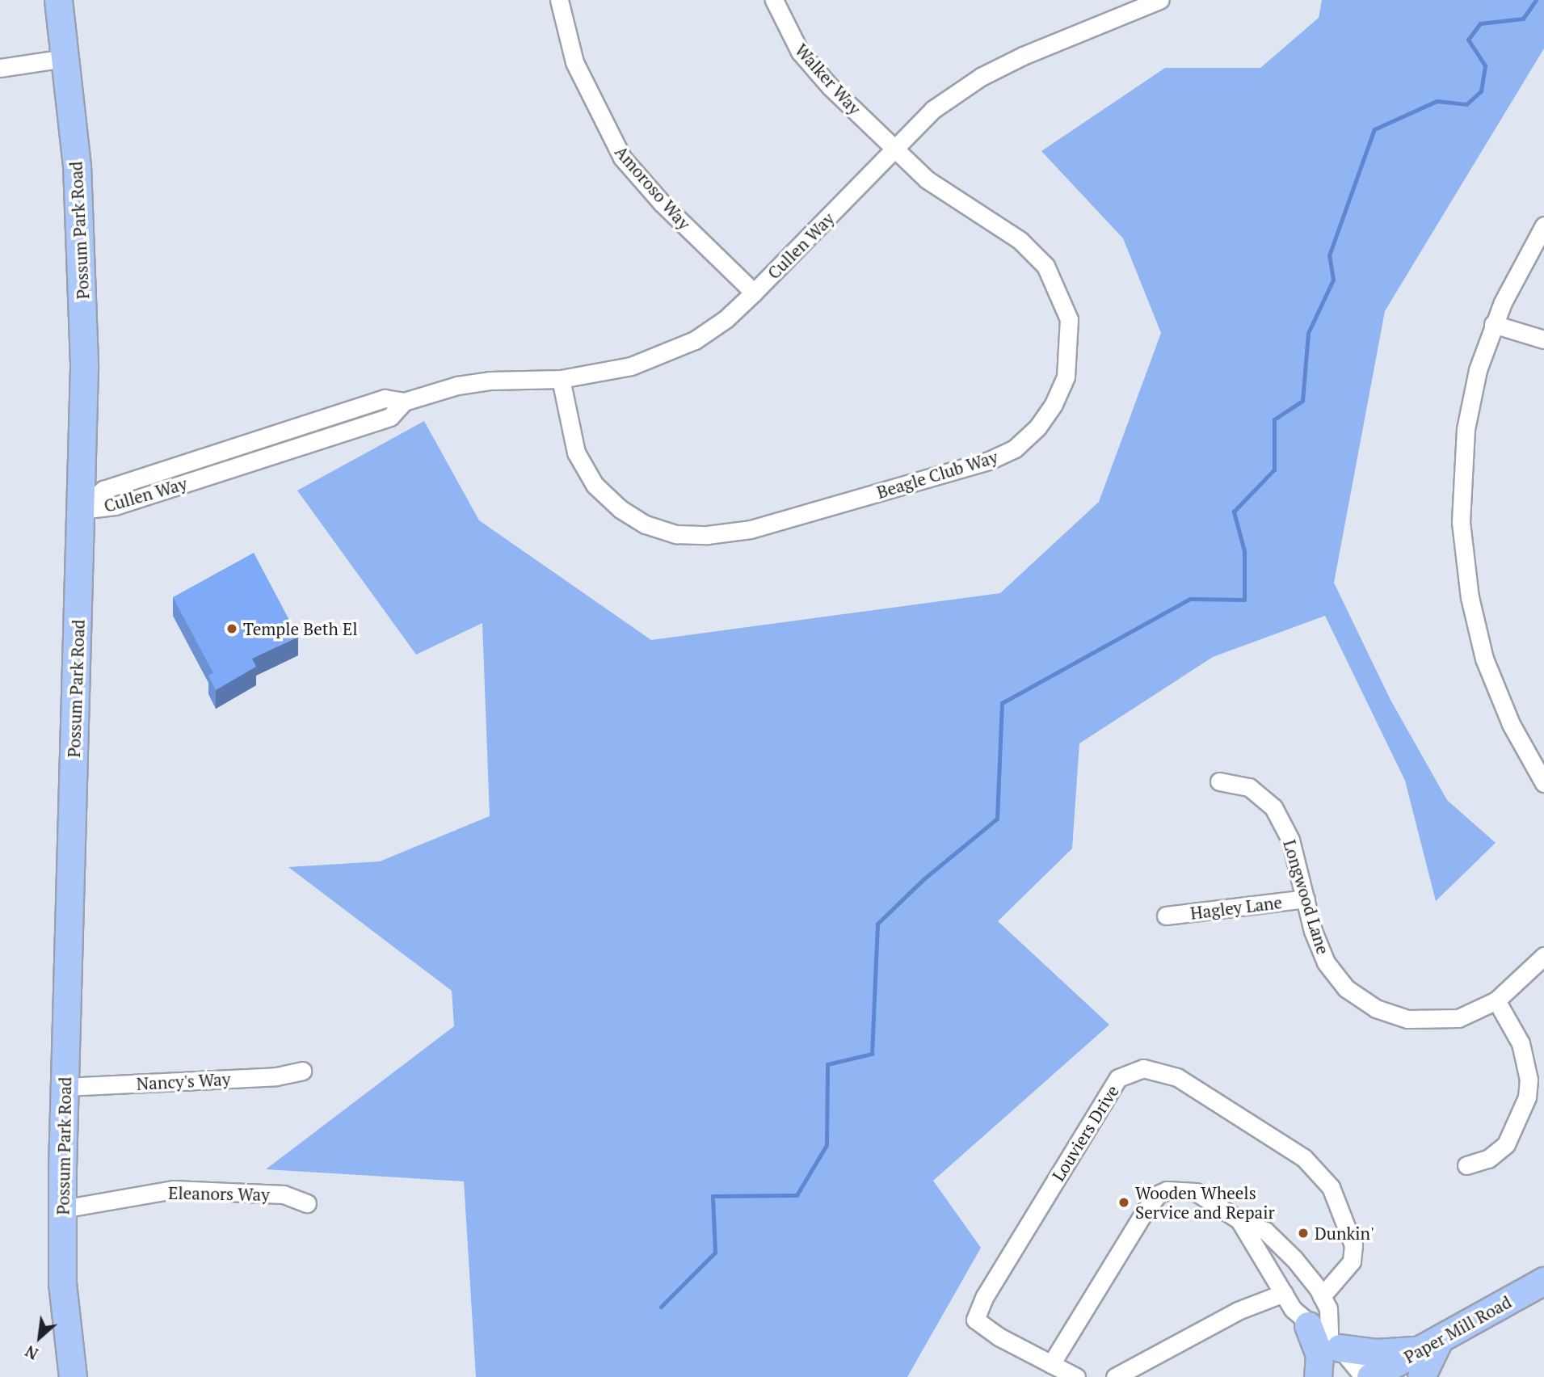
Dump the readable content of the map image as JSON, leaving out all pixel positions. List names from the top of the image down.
{
  "streets": {
    "main road": ["Possum Park Road", "Paper Mill Road"],
    "street": [
      "Walker Way",
      "Amoroso Way",
      "Cullen Way",
      "Beagle Club Way",
      "Longwood Lane",
      "Hagley Lane",
      "Nancy's Way",
      "Louviers Drive",
      "Eleanors Way"
    ]
  },
  "crossings": [
    ["Walker Way", "Cullen Way"],
    ["Walker Way", "Beagle Club Way"],
    ["Amoroso Way", "Cullen Way"],
    ["Possum Park Road", "Cullen Way"],
    ["Possum Park Road", "Nancy's Way"],
    ["Possum Park Road", "Eleanors Way"],
    ["Cullen Way", "Beagle Club Way"],
    ["Longwood Lane", "Hagley Lane"]
  ],
  "places": ["Temple Beth El", "Wooden Wheels Service and Repair", "Dunkin'"],
  "north": "bottom left"
}
